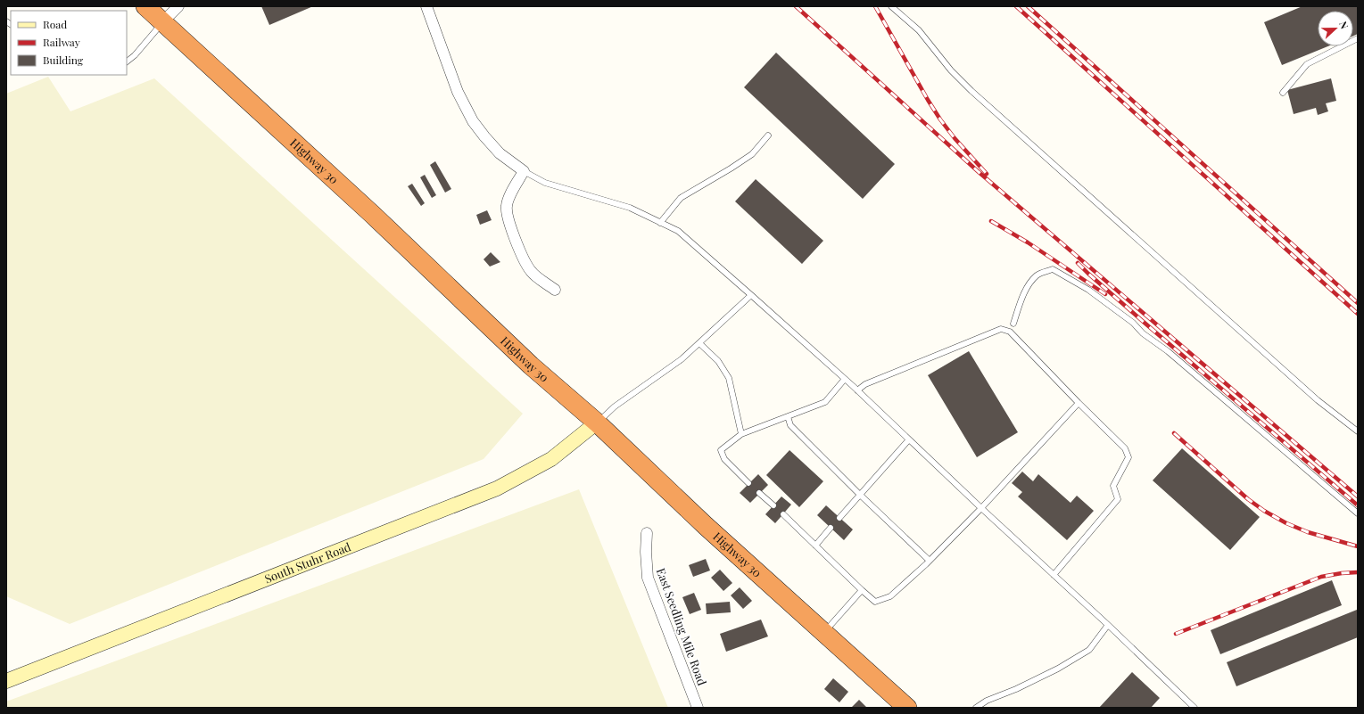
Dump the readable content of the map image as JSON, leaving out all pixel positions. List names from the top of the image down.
{
  "streets": {
    "highway": ["Highway 30"],
    "main road": ["South Stuhr Road"],
    "street": ["East Seedling Mile Road"]
  },
  "crossings": [
    ["Highway 30", "South Stuhr Road"]
  ],
  "legend": ["Road", "Railway", "Building"],
  "north": "right"
}
